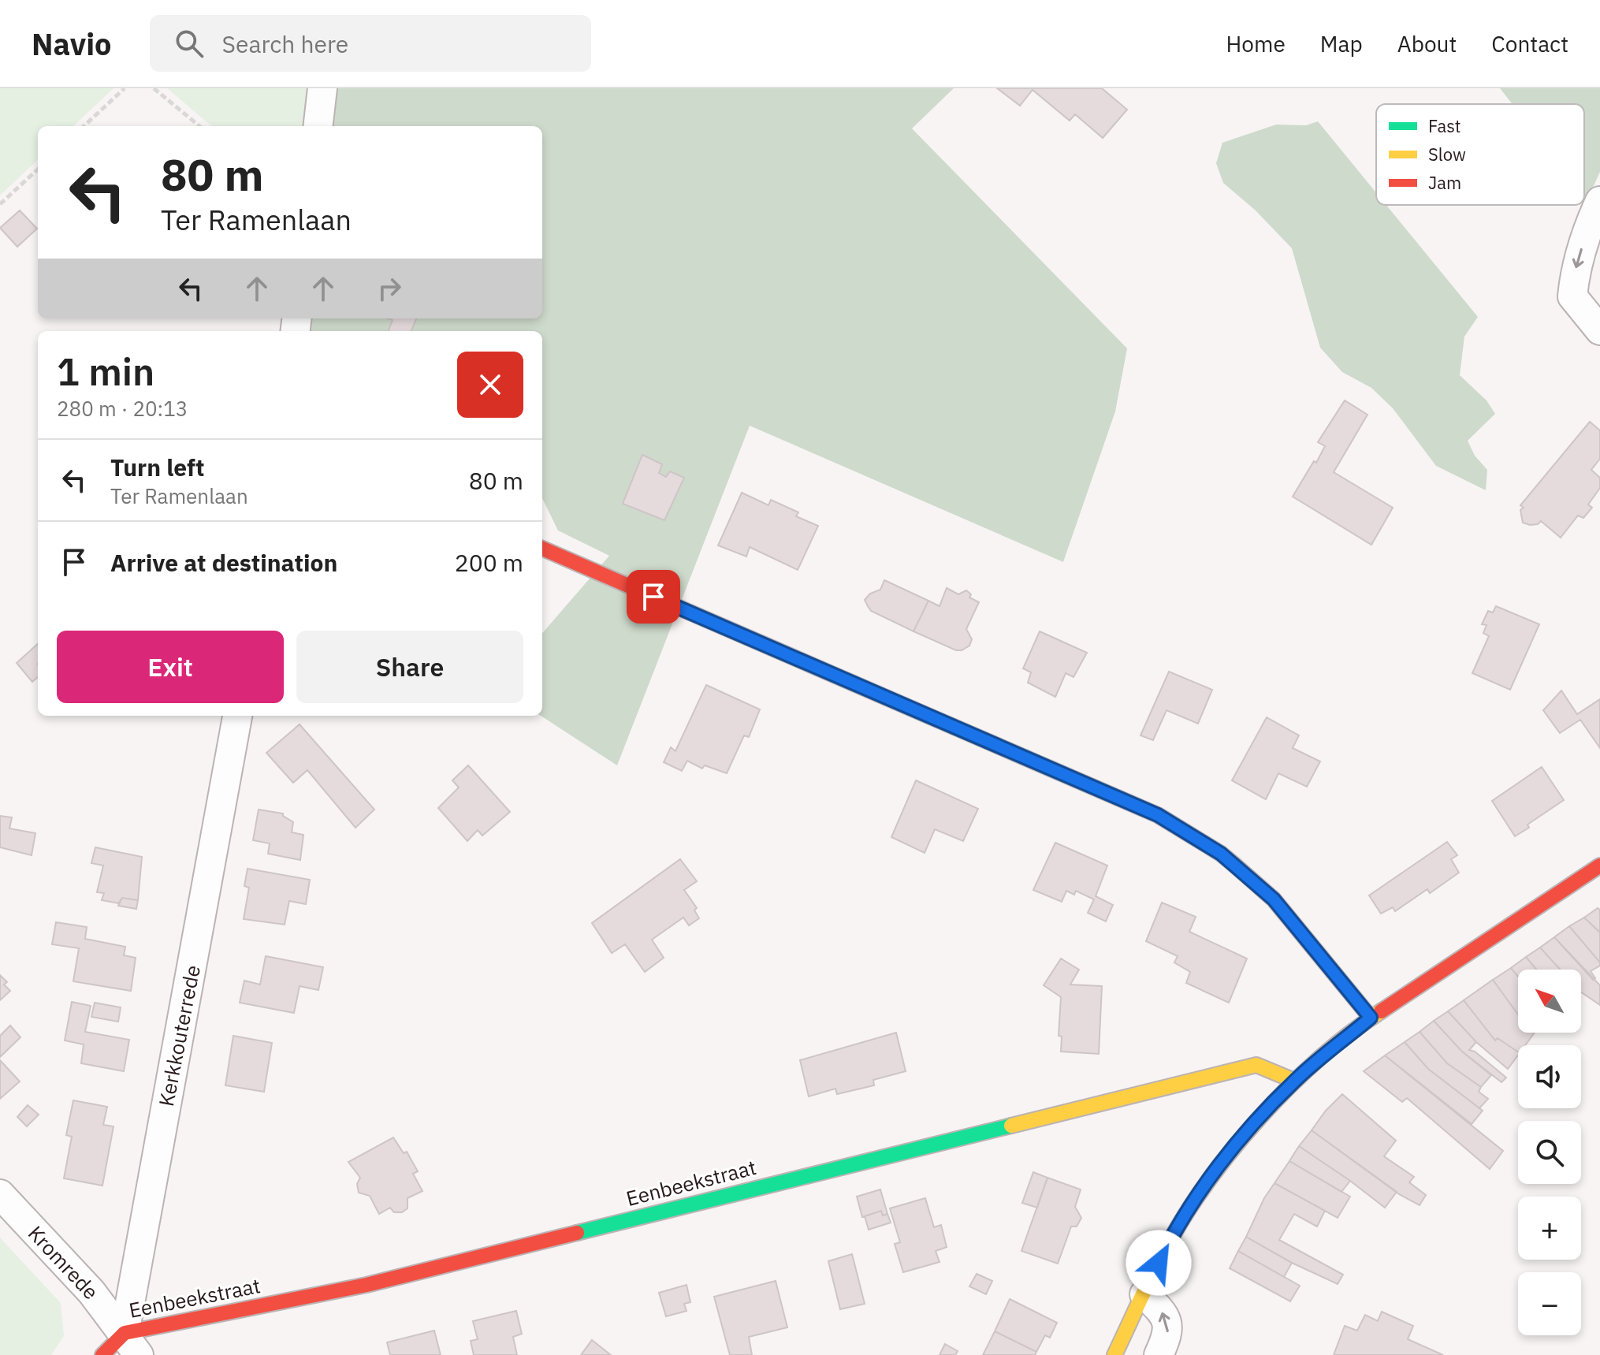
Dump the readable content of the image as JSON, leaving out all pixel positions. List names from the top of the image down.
{
  "streets": {
    "street": ["Kerkkouterrede", "Eenbeekstraat", "Kromrede"]
  },
  "crossings": [
    ["Kerkkouterrede", "Eenbeekstraat"],
    ["Kerkkouterrede", "Kromrede"],
    ["Eenbeekstraat", "Kromrede"]
  ],
  "legend": ["Fast", "Slow", "Jam"],
  "north": "top left",
  "page": {
    "header": "Navio",
    "search": "Search here",
    "nav": [
      "Home",
      "Map",
      "About",
      "Contact"
    ],
    "turn": ["80 m", "Ter Ramenlaan"],
    "heading": ["1 min", "280 m · 20:13"],
    "list": [
      {
        "name": "Turn left",
        "note": "Ter Ramenlaan",
        "value": "80 m"
      },
      {
        "name": "Arrive at destination",
        "value": "200 m"
      }
    ],
    "buttons": ["Exit", "Share"],
    "map_buttons": ["+", "−"]
  }
}
